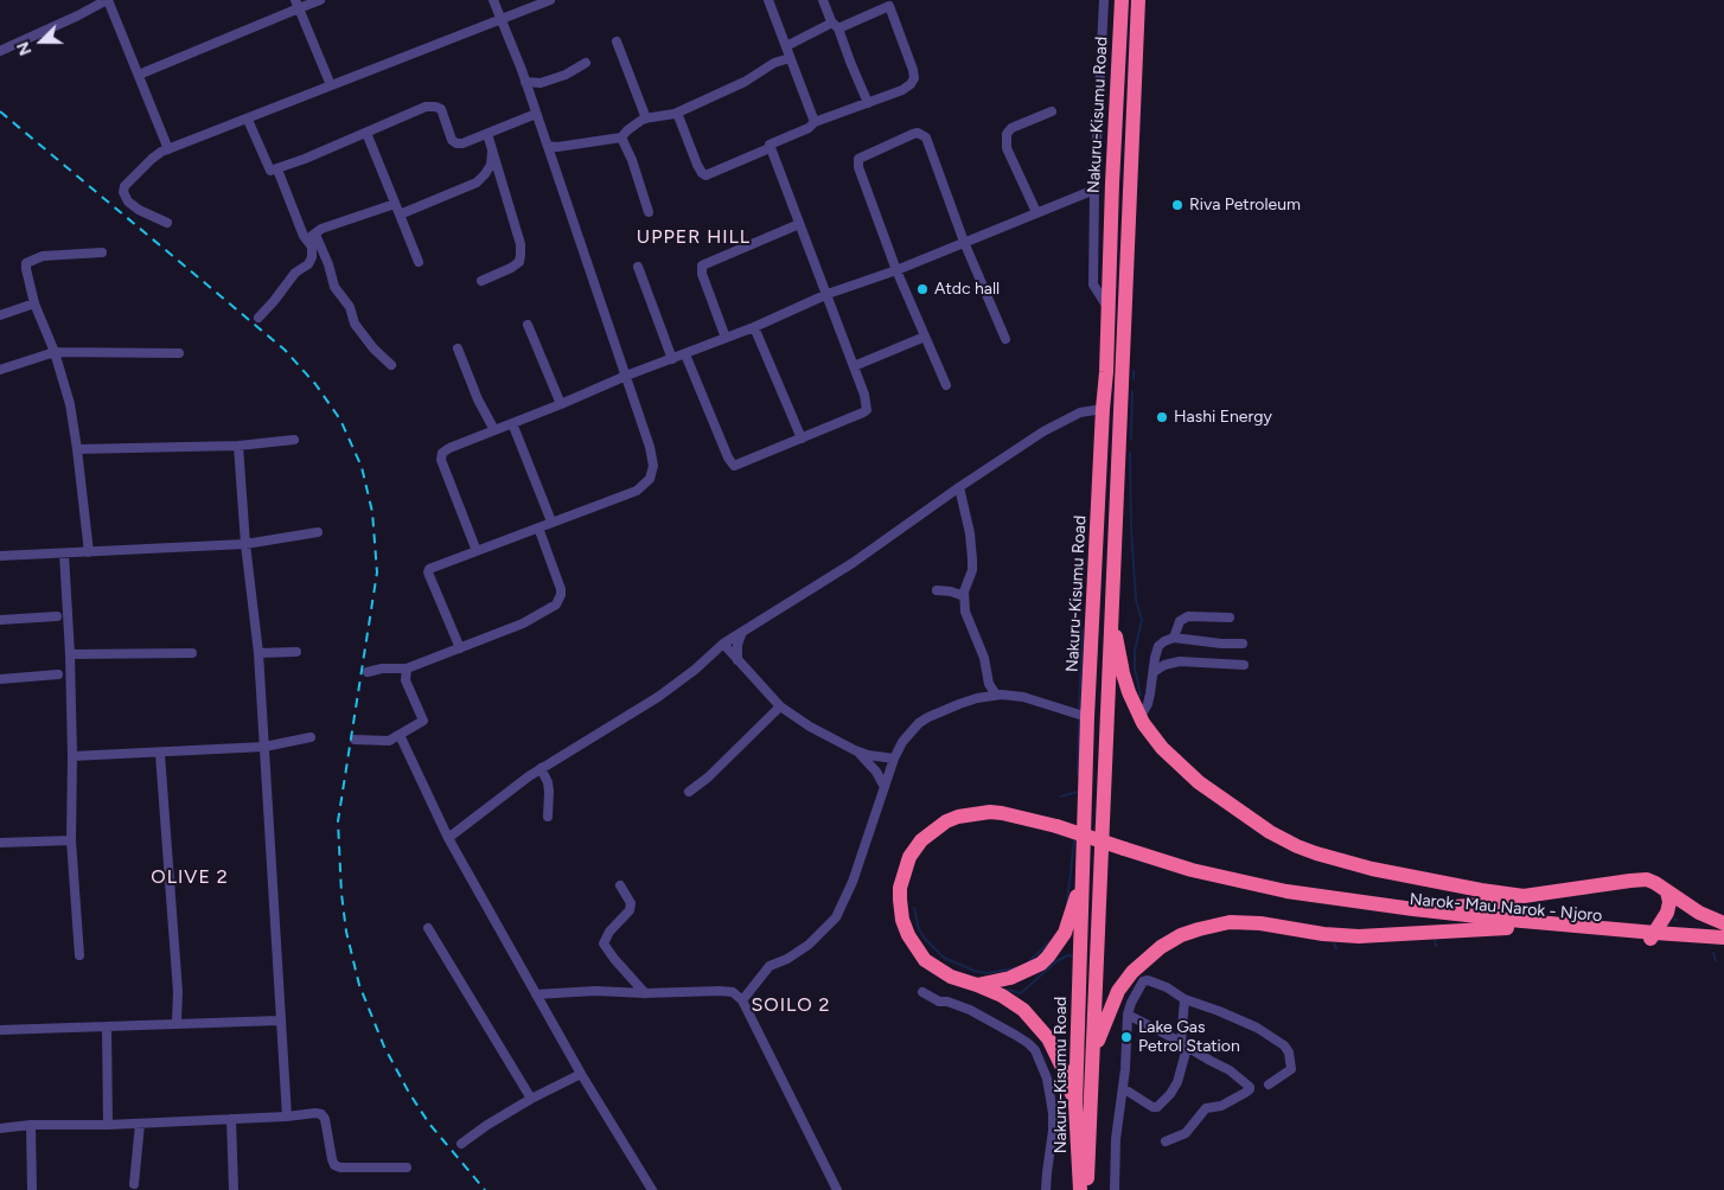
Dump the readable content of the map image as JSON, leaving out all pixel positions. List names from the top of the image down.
{
  "streets": {
    "highway": ["Nakuru-Kisumu Road", "Narok- Mau Narok - Njoro"]
  },
  "crossings": [
    ["Nakuru-Kisumu Road", "Narok- Mau Narok - Njoro"]
  ],
  "districts": ["UPPER HILL", "OLIVE 2", "SOILO 2"],
  "places": [
    "Riva Petroleum",
    "Atdc hall",
    "Hashi Energy",
    "Lake Gas Petrol Station"
  ],
  "north": "left"
}
